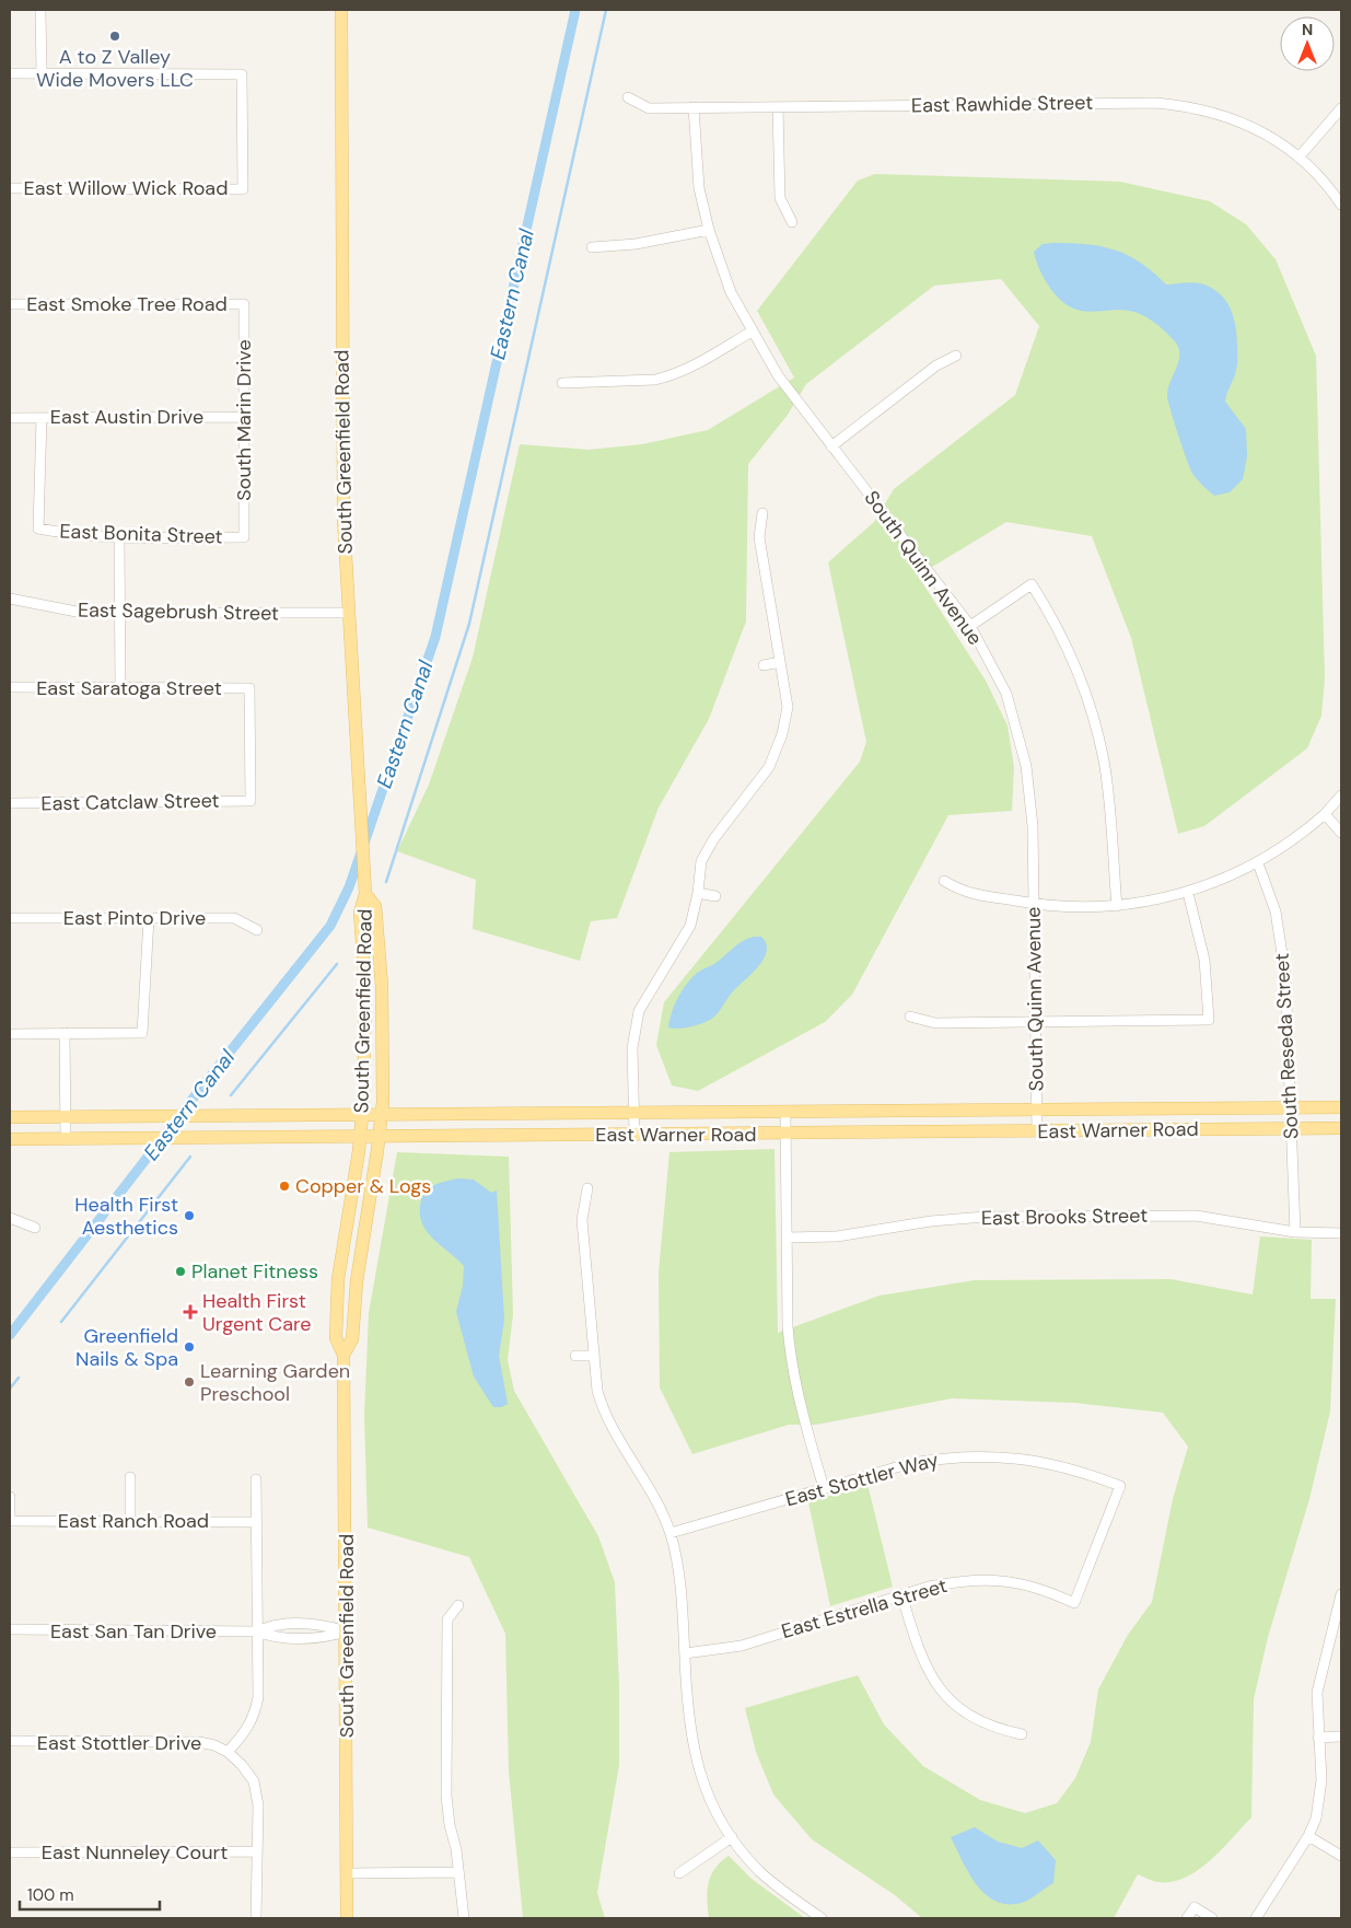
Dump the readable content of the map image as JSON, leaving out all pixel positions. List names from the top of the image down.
{
  "streets": {
    "main road": ["South Greenfield Road", "East Warner Road"],
    "street": [
      "East Rawhide Street",
      "East Willow Wick Road",
      "East Smoke Tree Road",
      "East Austin Drive",
      "South Marin Drive",
      "East Bonita Street",
      "South Quinn Avenue",
      "East Sagebrush Street",
      "East Saratoga Street",
      "East Catclaw Street",
      "East Pinto Drive",
      "South Reseda Street",
      "East Brooks Street",
      "East Stottler Way",
      "East Ranch Road",
      "East Estrella Street",
      "East San Tan Drive",
      "East Stottler Drive",
      "East Nunneley Court"
    ]
  },
  "crossings": [
    ["East Rawhide Street", "South Quinn Avenue"],
    ["East Smoke Tree Road", "South Marin Drive"],
    ["East Austin Drive", "South Marin Drive"],
    ["East Austin Drive", "East Bonita Street"],
    ["South Marin Drive", "East Bonita Street"],
    ["South Greenfield Road", "East Sagebrush Street"],
    ["South Greenfield Road", "East Warner Road"],
    ["South Greenfield Road", "East San Tan Drive"],
    ["South Quinn Avenue", "East Warner Road"],
    ["East Saratoga Street", "East Catclaw Street"],
    ["South Reseda Street", "East Warner Road"],
    ["South Reseda Street", "East Brooks Street"],
    ["East Stottler Way", "East Estrella Street"]
  ],
  "water": ["Eastern Canal"],
  "places": {
    "other": [
      "A to Z Valley Wide Movers LLC",
      "Copper & Logs",
      "Health First Aesthetics",
      "Planet Fitness",
      "Greenfield Nails & Spa",
      "Learning Garden Preschool"
    ],
    "health": ["Health First Urgent Care"]
  },
  "scale_bar": "100 m",
  "north": "top"
}
